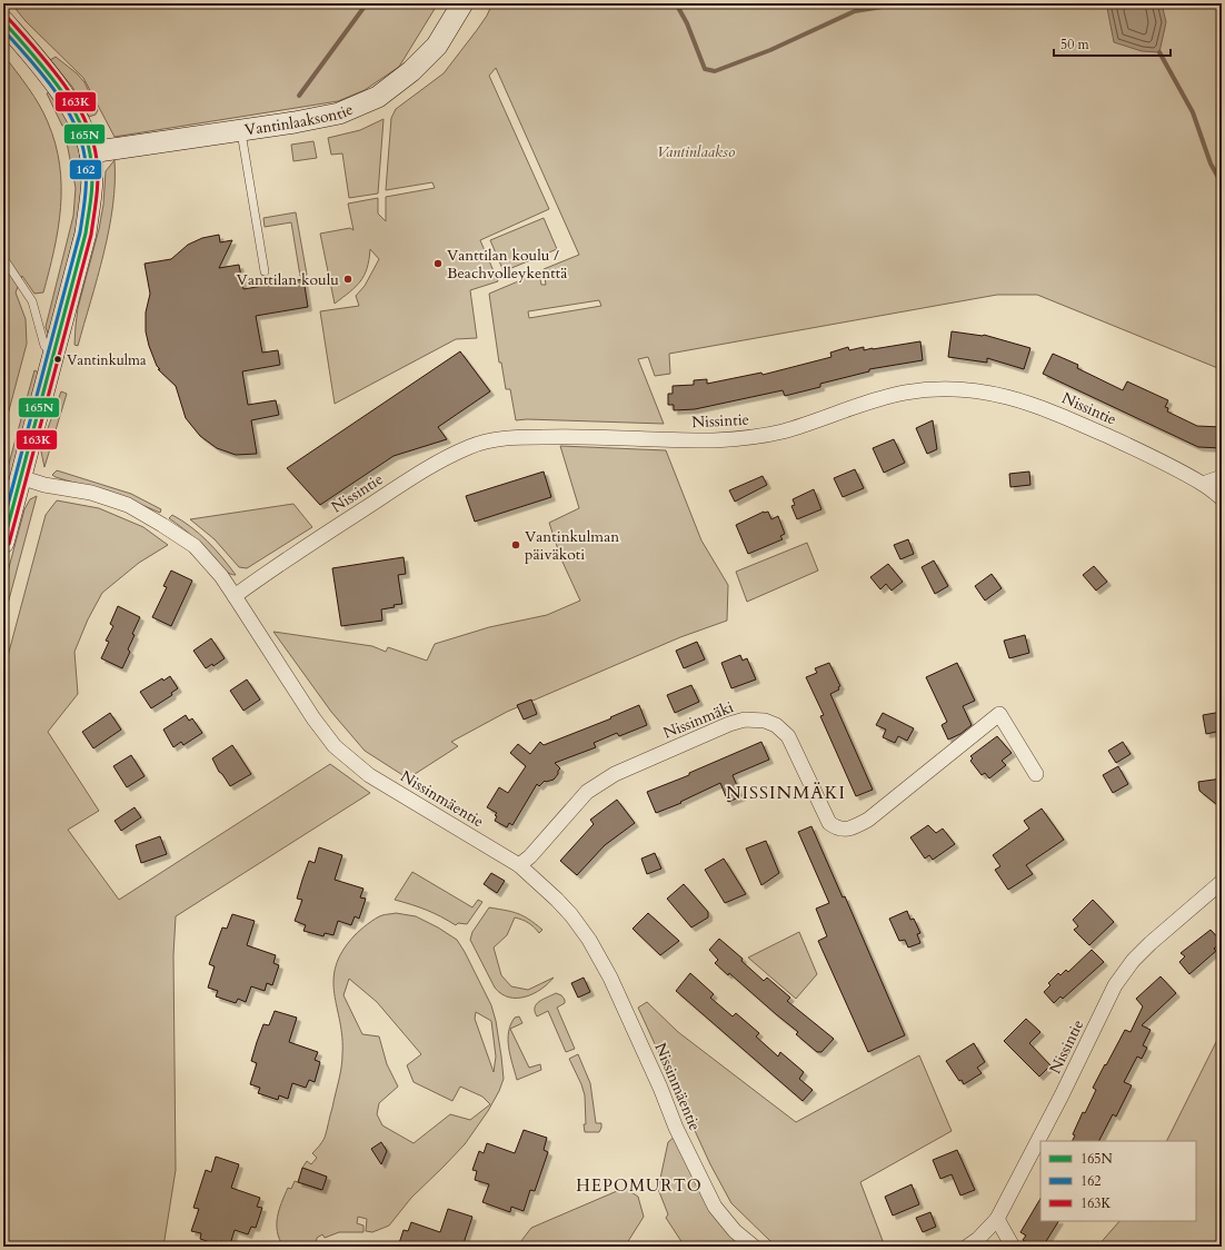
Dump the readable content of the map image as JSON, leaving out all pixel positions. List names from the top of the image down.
{
  "streets": {
    "street": [
      "Vantinlaaksontie",
      "Nissintie",
      "Nissinmäki",
      "Nissinmäentie"
    ]
  },
  "crossings": [
    ["Nissintie", "Nissinmäentie"],
    ["Nissinmäki", "Nissinmäentie"]
  ],
  "districts": ["NISSINMÄKI", "HEPOMURTO"],
  "parks": ["Vantinlaakso"],
  "places": [
    "Vanttilan koulu / Beachvolleykenttä",
    "Vanttilan koulu",
    "Vantinkulma",
    "Vantinkulman päiväkoti"
  ],
  "lines": ["transit line 163K", "transit line 165N", "transit line 162"],
  "legend": ["165N", "162", "163K"],
  "scale_bar": "50 m"
}
